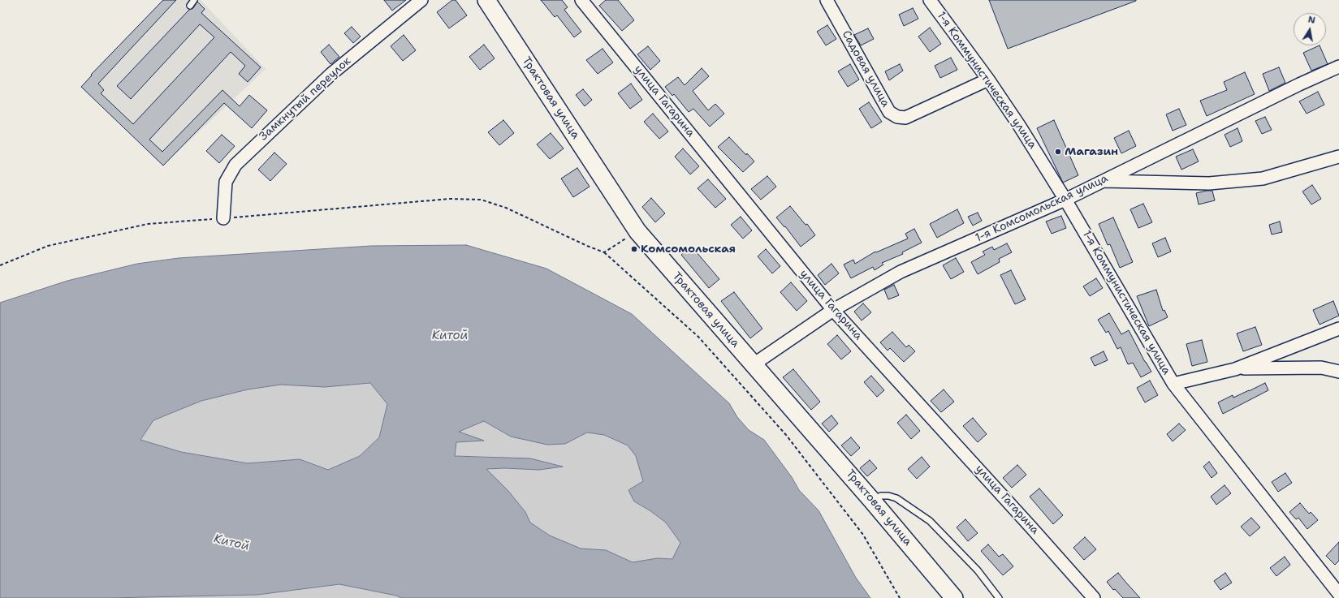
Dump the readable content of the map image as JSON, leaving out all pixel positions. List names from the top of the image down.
{
  "streets": {
    "street": [
      "Садовая улица",
      "1-я Коммунистическая улица",
      "Трактовая улица",
      "Замкнутый переулок",
      "улица Гагарина",
      "1-я Комсомольская улица"
    ]
  },
  "crossings": [
    ["Садовая улица", "1-я Коммунистическая улица"],
    ["1-я Коммунистическая улица", "1-я Комсомольская улица"],
    ["Трактовая улица", "1-я Комсомольская улица"],
    ["улица Гагарина", "1-я Комсомольская улица"]
  ],
  "water": ["Китой"],
  "places": ["Магазин", "Комсомольская"],
  "north": "top"
}
